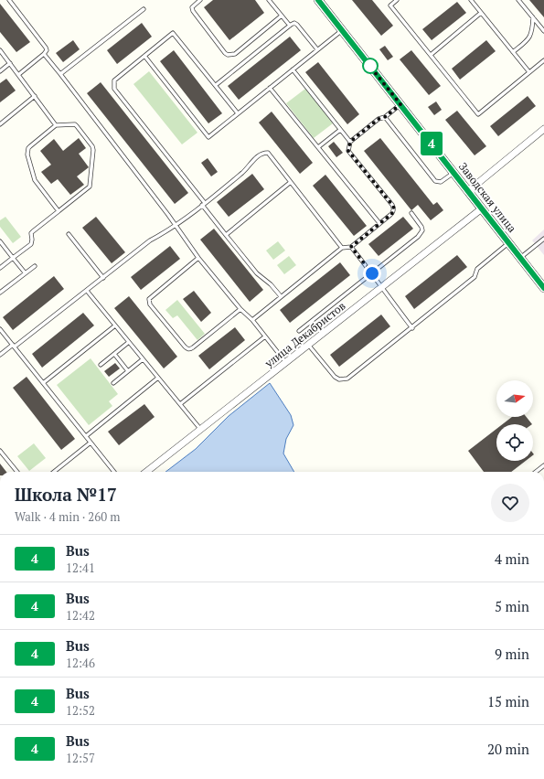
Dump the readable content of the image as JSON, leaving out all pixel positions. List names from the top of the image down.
{
  "streets": {
    "street": ["Заводская улица", "улица Декабристов"]
  },
  "crossings": [
    ["Заводская улица", "улица Декабристов"]
  ],
  "lines": ["bus line 4"],
  "north": "right",
  "page": {
    "on_map": "4",
    "heading": ["Школа №17", "Walk · 4 min · 260 m"],
    "list": [
      {
        "mark": "4",
        "name": "Bus",
        "note": "12:41",
        "value": "4 min"
      },
      {
        "mark": "4",
        "name": "Bus",
        "note": "12:42",
        "value": "5 min"
      },
      {
        "mark": "4",
        "name": "Bus",
        "note": "12:46",
        "value": "9 min"
      },
      {
        "mark": "4",
        "name": "Bus",
        "note": "12:52",
        "value": "15 min"
      },
      {
        "mark": "4",
        "name": "Bus",
        "note": "12:57",
        "value": "20 min"
      }
    ]
  }
}
